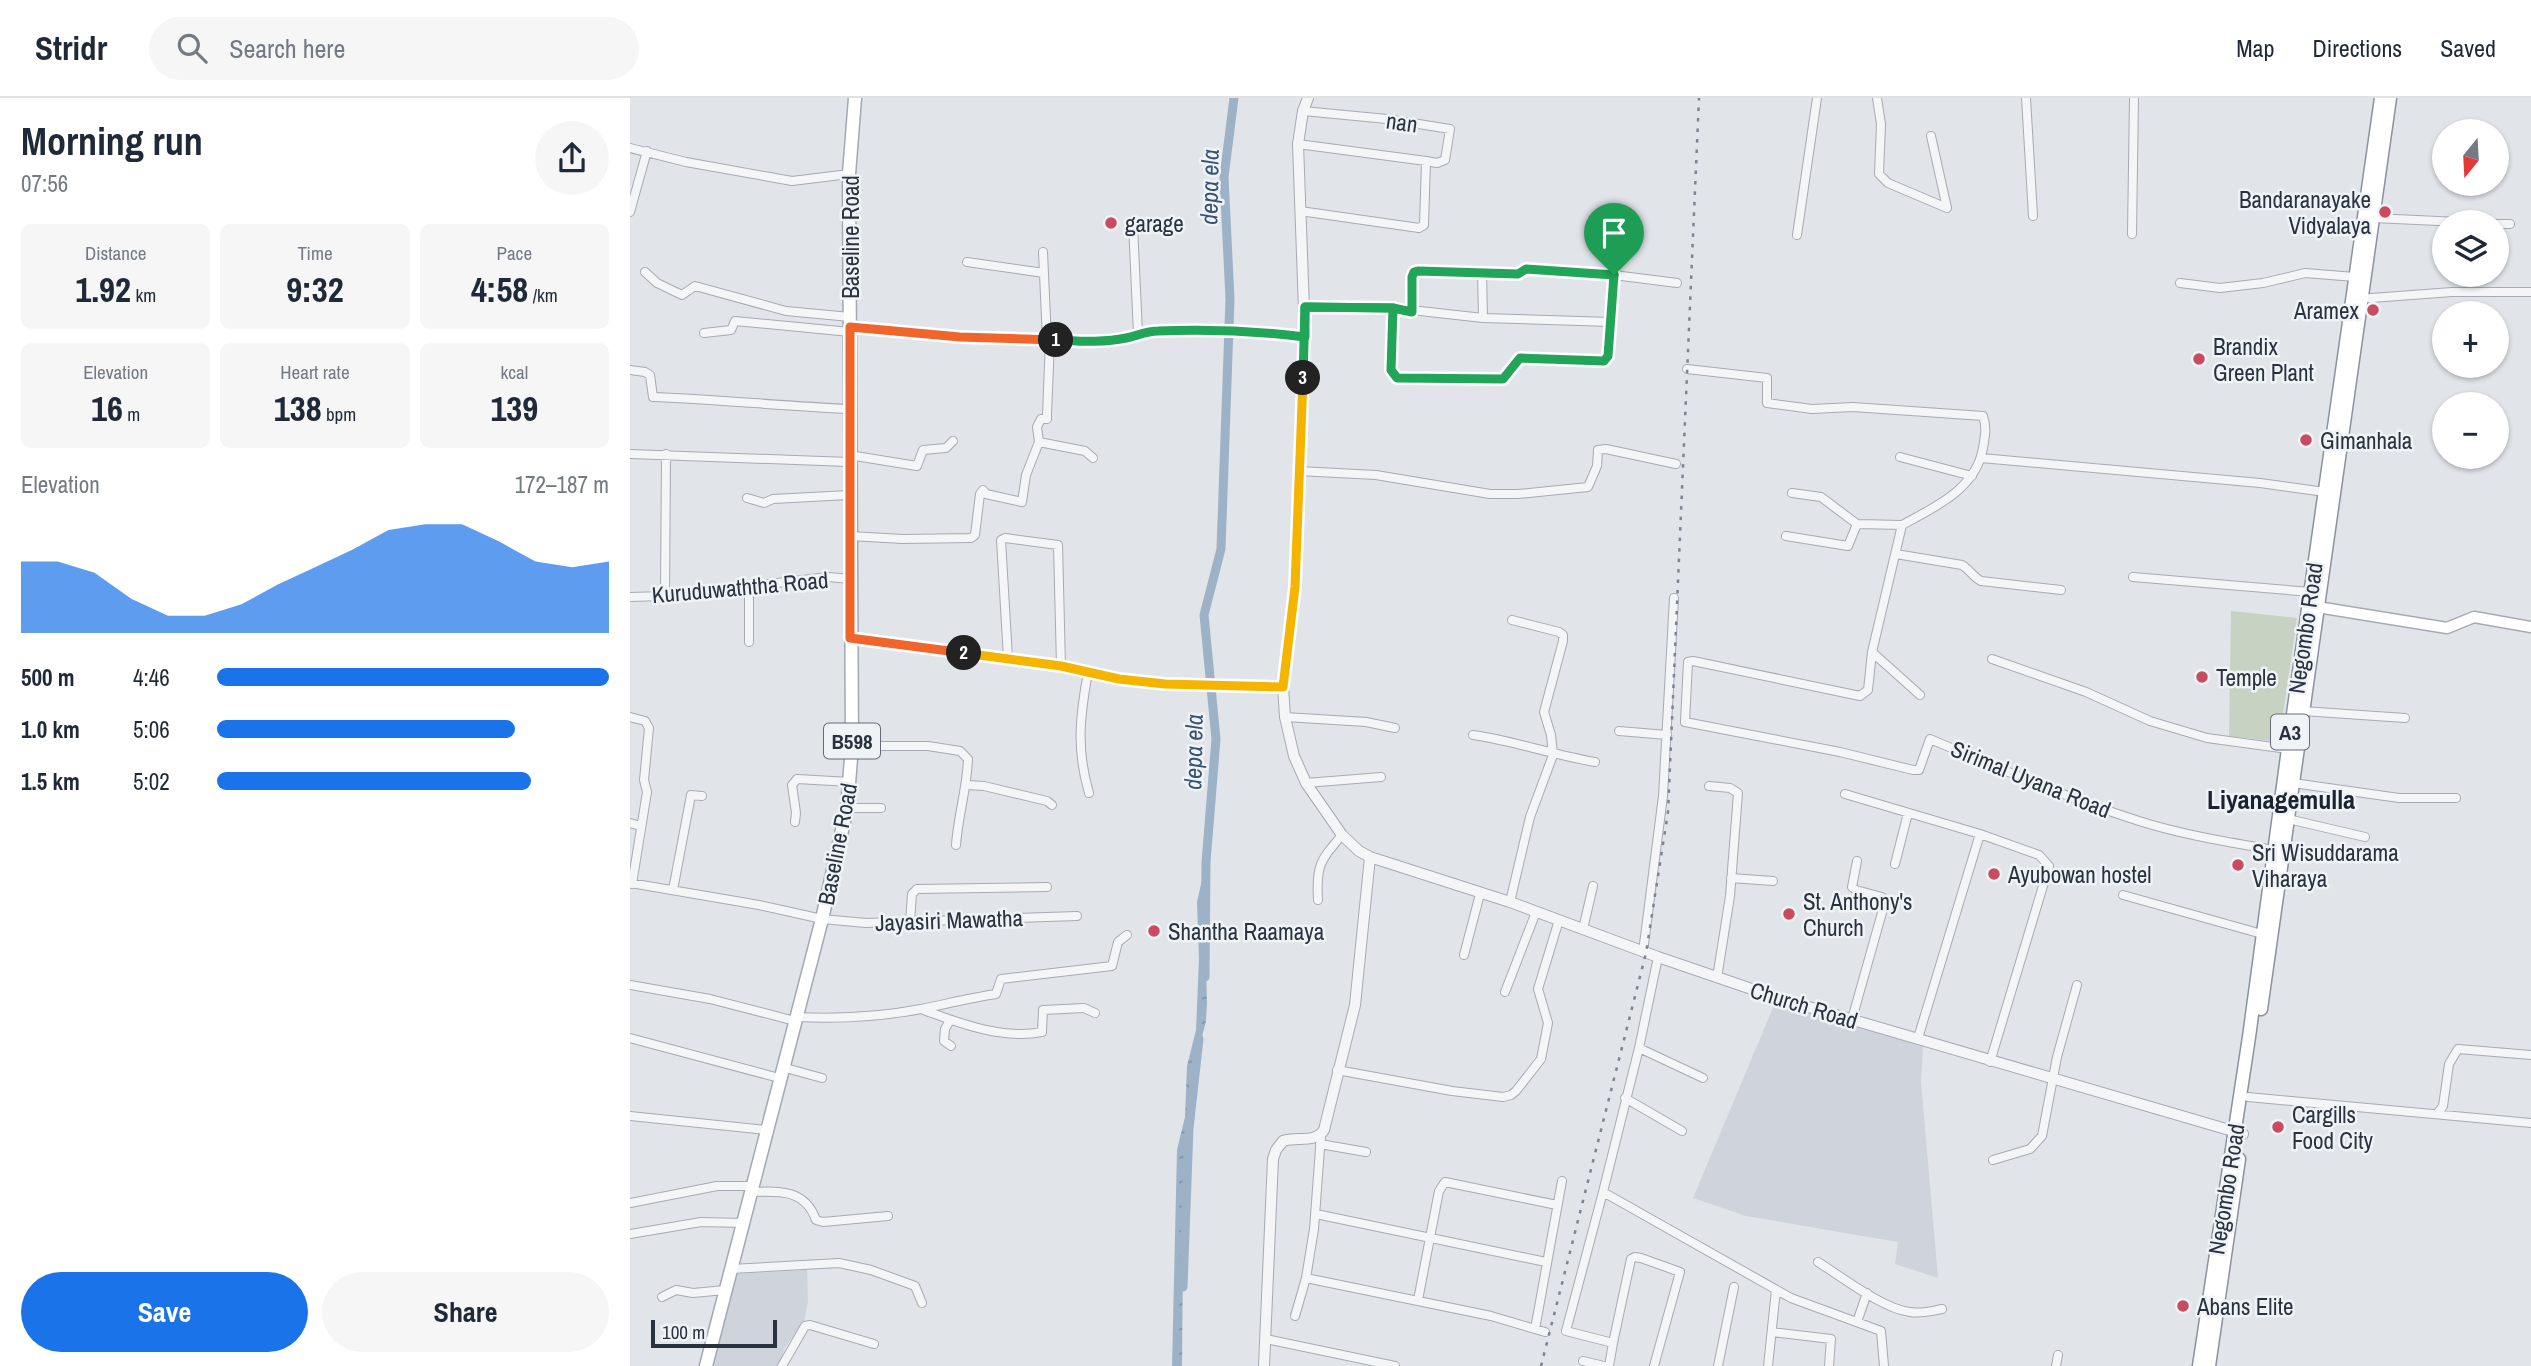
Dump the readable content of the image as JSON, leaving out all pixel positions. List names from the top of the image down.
{
  "streets": {
    "main road": [
      "Baseline Road",
      "Negombo Road",
      "A3",
      "B598"
    ],
    "street": [
      "nan",
      "Kuruduwaththa Road",
      "Sirimal Uyana Road",
      "Jayasiri Mawatha",
      "Church Road"
    ]
  },
  "crossings": [
    ["nan", "Church Road"],
    ["Baseline Road", "Kuruduwaththa Road"],
    ["Baseline Road", "Jayasiri Mawatha"],
    ["Negombo Road", "Sirimal Uyana Road"],
    ["Negombo Road", "Church Road"]
  ],
  "districts": ["Liyanagemulla"],
  "water": ["depa ela"],
  "places": [
    "Bandaranayake Vidyalaya",
    "garage",
    "Aramex",
    "Brandix Green Plant",
    "Gimanhala",
    "Temple",
    "Sri Wisuddarama Viharaya",
    "Ayubowan hostel",
    "St. Anthony's Church",
    "Shantha Raamaya",
    "Cargills Food City",
    "Abans Elite"
  ],
  "scale_bar": "100 m",
  "north": "bottom",
  "page": {
    "header": "Stridr",
    "search": "Search here",
    "nav": ["Map", "Directions", "Saved"],
    "heading": ["Morning run", "07:56"],
    "map_buttons": ["+", "−"],
    "stats": [
      ["Distance", "1.92 km"],
      ["Time", "9:32"],
      ["Pace", "4:58 /km"],
      ["Elevation", "16 m"],
      ["Heart rate", "138 bpm"],
      ["kcal", "139"]
    ],
    "pins": ["1", "3", "2"],
    "chart": ["Elevation", "172–187 m"],
    "list": [
      {
        "name": "500 m",
        "note": "4:46"
      },
      {
        "name": "1.0 km",
        "note": "5:06"
      },
      {
        "name": "1.5 km",
        "note": "5:02"
      }
    ],
    "buttons": ["Save", "Share"],
    "scale": "100 m"
  }
}
